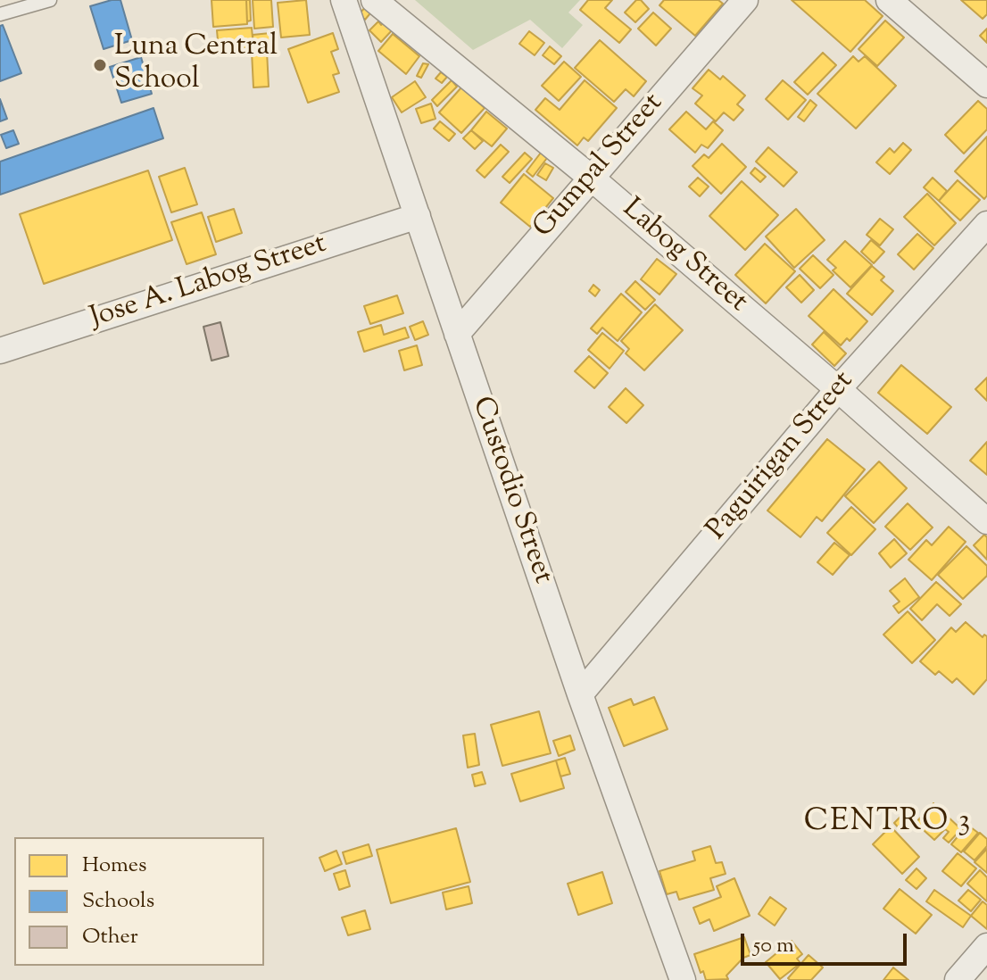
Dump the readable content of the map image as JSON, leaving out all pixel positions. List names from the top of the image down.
{
  "streets": {
    "street": [
      "Gumpal Street",
      "Labog Street",
      "Jose A. Labog Street",
      "Paguirigan Street",
      "Custodio Street"
    ]
  },
  "crossings": [
    ["Gumpal Street", "Labog Street"],
    ["Gumpal Street", "Custodio Street"],
    ["Labog Street", "Paguirigan Street"],
    ["Jose A. Labog Street", "Custodio Street"],
    ["Paguirigan Street", "Custodio Street"]
  ],
  "districts": ["CENTRO 3"],
  "places": ["Luna Central School"],
  "legend": ["Homes", "Schools", "Other"],
  "scale_bar": "50 m"
}
